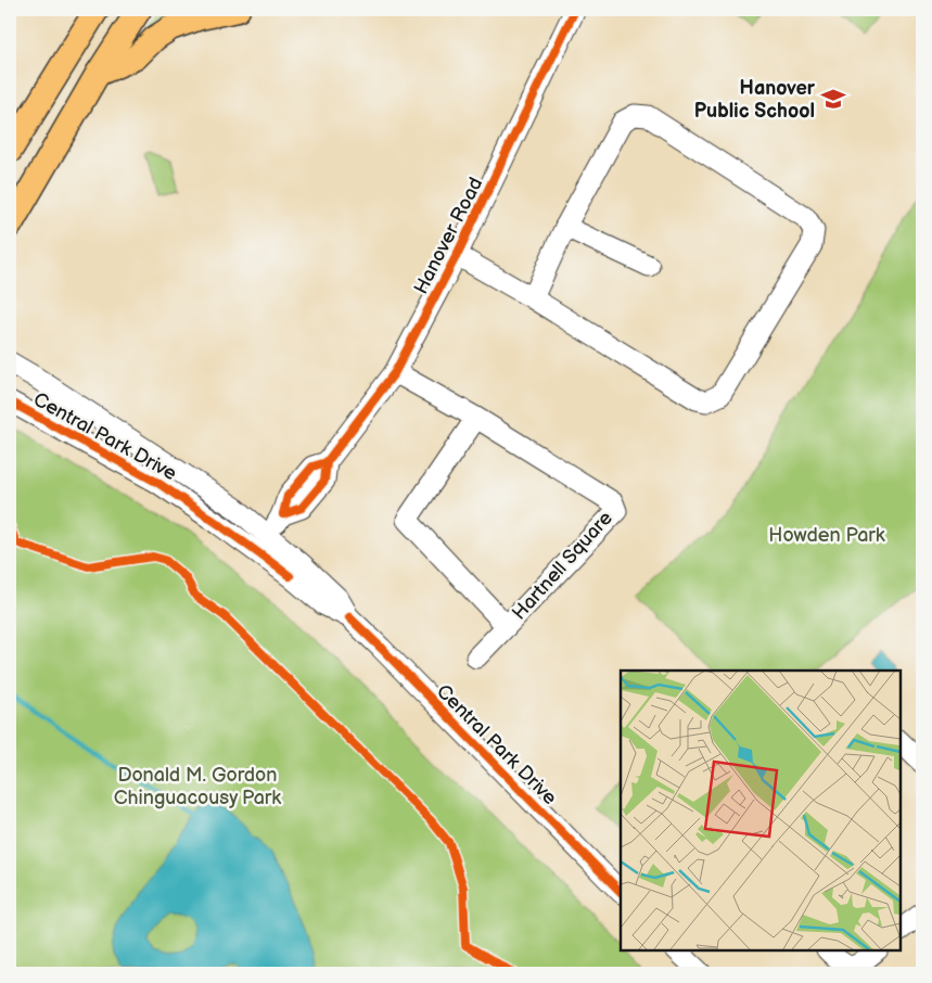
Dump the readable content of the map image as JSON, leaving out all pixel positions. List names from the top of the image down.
{
  "streets": {
    "street": ["Hanover Road", "Central Park Drive", "Hartnell Square"]
  },
  "crossings": [
    ["Hanover Road", "Central Park Drive"],
    ["Hanover Road", "Hartnell Square"]
  ],
  "parks": ["Howden Park", "Donald M. Gordon Chinguacousy Park"],
  "places": {
    "school or university": ["Hanover Public School"]
  }
}
